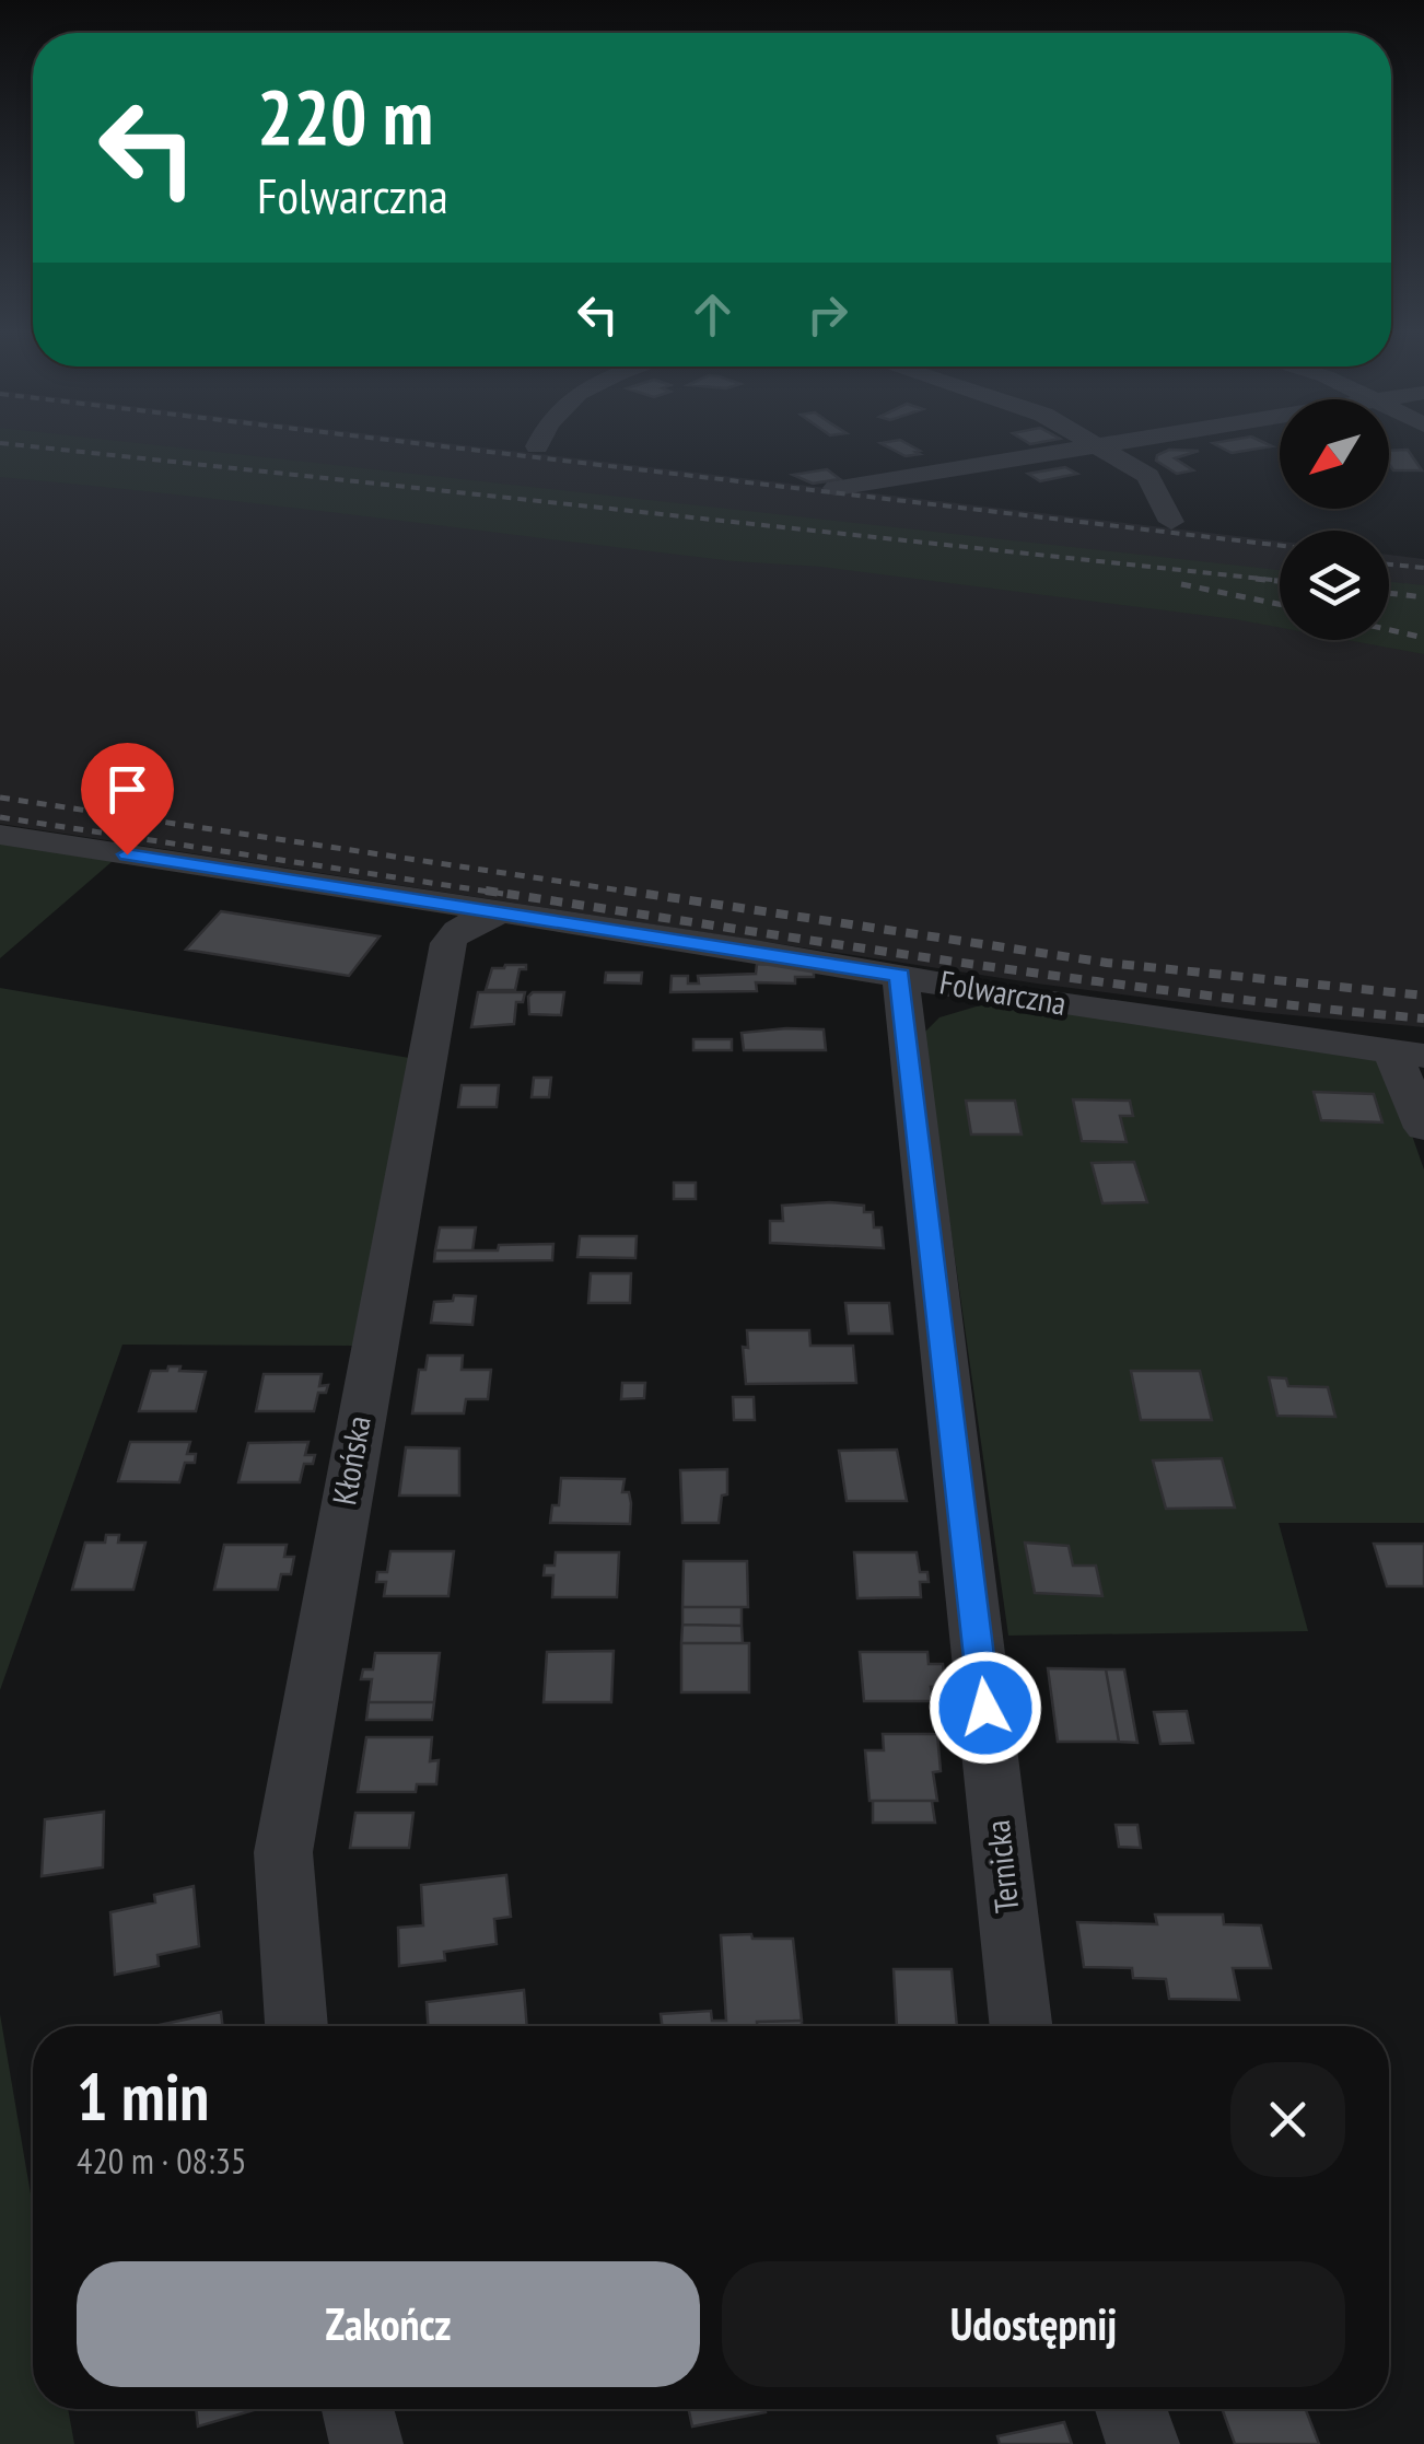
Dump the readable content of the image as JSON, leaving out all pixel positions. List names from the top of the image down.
{
  "streets": {
    "street": ["Folwarczna", "Kłońska", "Ternicka"]
  },
  "crossings": [
    ["Folwarczna", "Kłońska"],
    ["Folwarczna", "Ternicka"]
  ],
  "north": "bottom left",
  "page": {
    "turn": ["220 m", "Folwarczna"],
    "heading": ["1 min", "420 m · 08:35"],
    "buttons": ["Zakończ", "Udostępnij"]
  }
}
